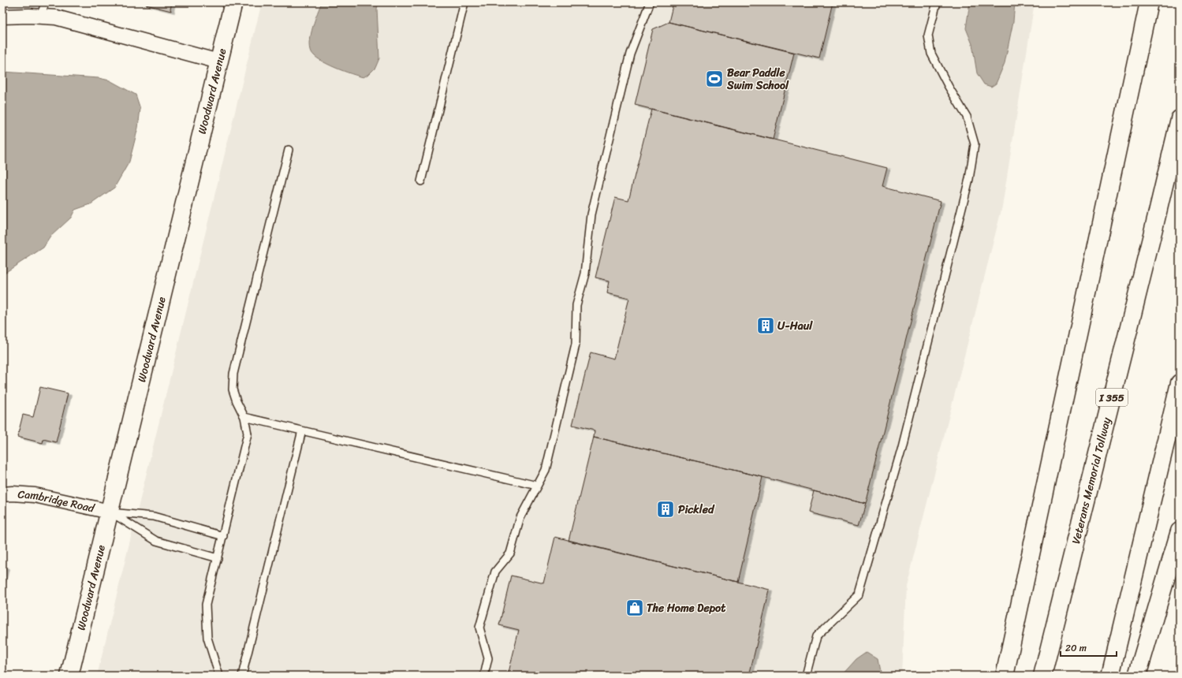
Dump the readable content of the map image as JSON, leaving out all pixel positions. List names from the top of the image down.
{
  "streets": {
    "main road": ["Woodward Avenue", "I 355", "Veterans Memorial Tollway"],
    "street": ["Cambridge Road"]
  },
  "crossings": [
    ["Woodward Avenue", "Cambridge Road"]
  ],
  "places": {
    "sports": ["Bear Paddle Swim School"],
    "building": ["U-Haul", "Pickled"],
    "shop": ["The Home Depot"]
  },
  "scale_bar": "20 m"
}
